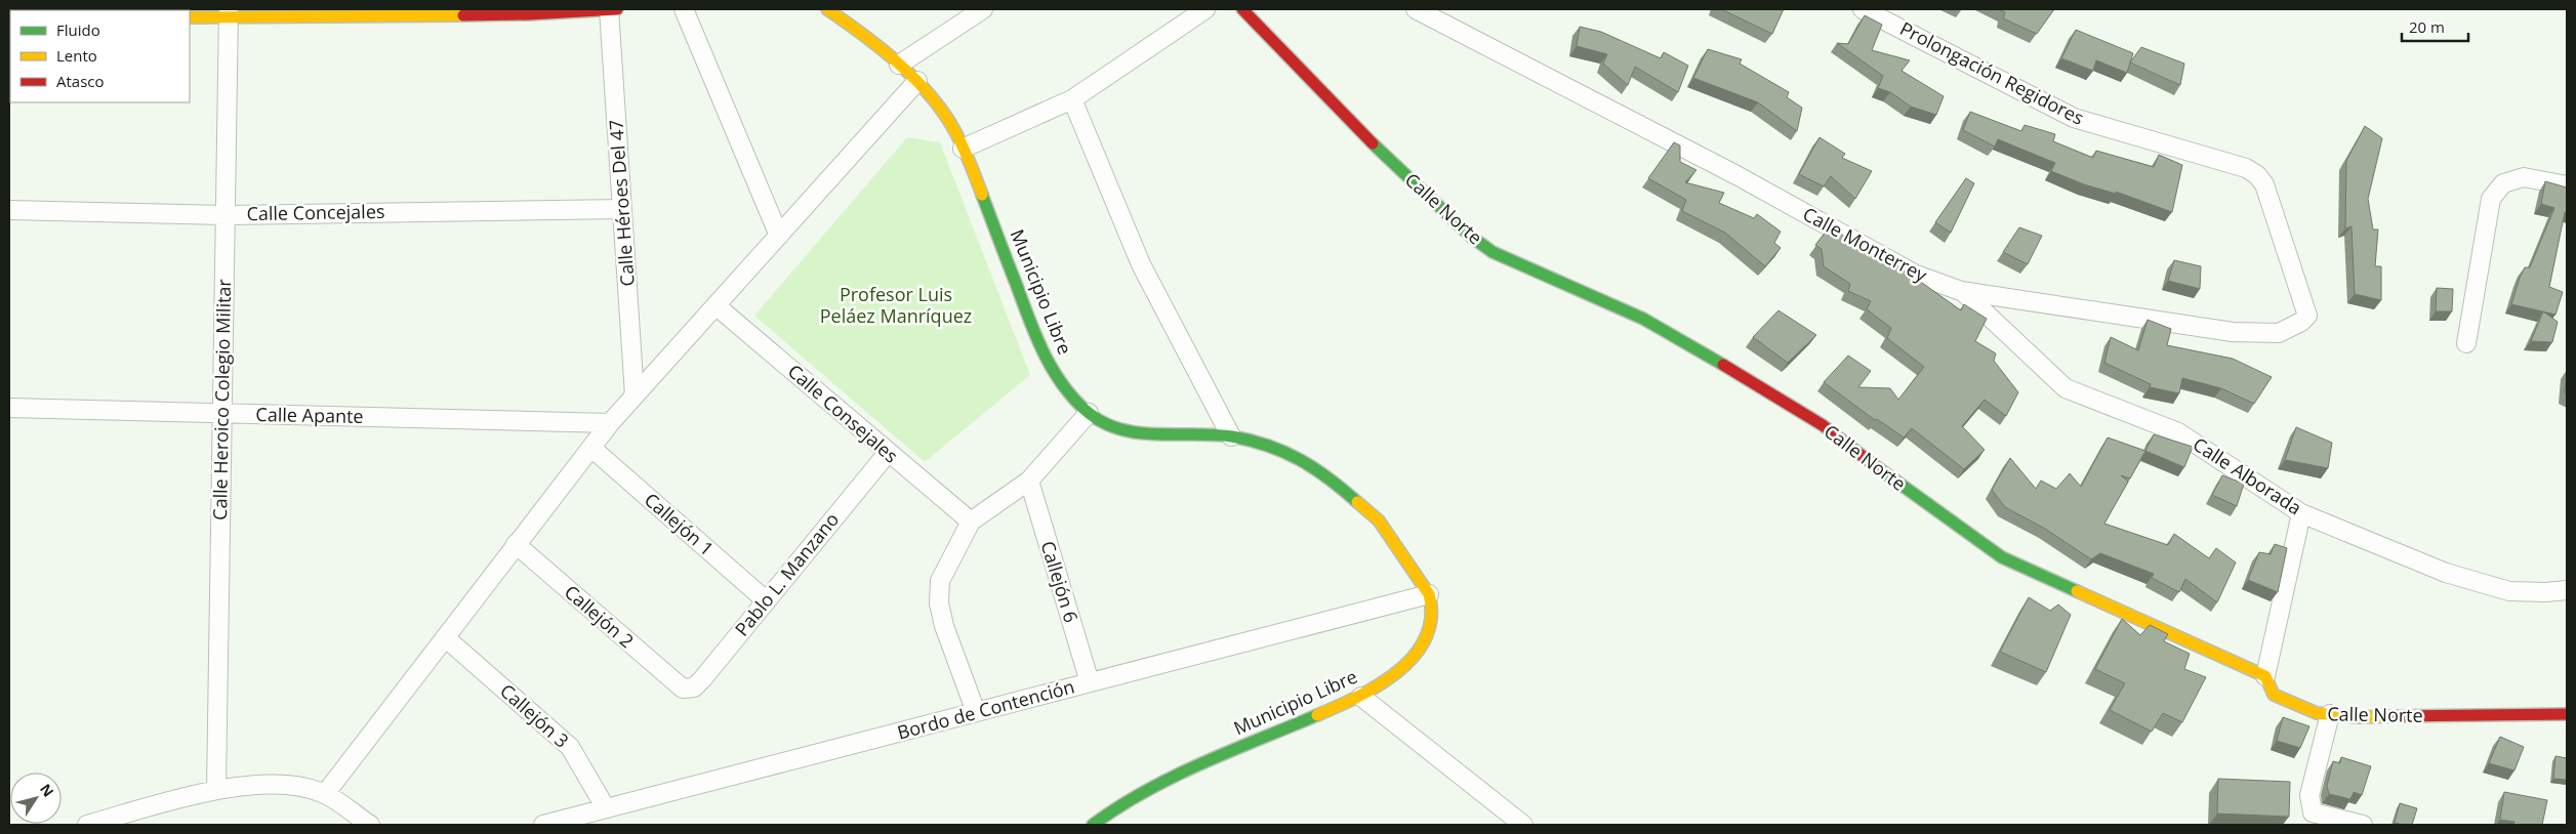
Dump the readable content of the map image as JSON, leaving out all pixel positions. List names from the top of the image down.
{
  "streets": {
    "street": [
      "Prolongación Regidores",
      "Calle Héroes Del 47",
      "Calle Norte",
      "Calle Concejales",
      "Calle Monterrey",
      "Municipio Libre",
      "Calle Heroico Colegio Militar",
      "Calle Consejales",
      "Calle Apante",
      "Calle Alborada",
      "Callejón 1",
      "Pablo L. Manzano",
      "Callejón 6",
      "Callejón 2",
      "Bordo de Contención",
      "Callejón 3"
    ]
  },
  "crossings": [
    ["Prolongación Regidores", "Calle Monterrey"],
    ["Calle Héroes Del 47", "Calle Concejales"],
    ["Calle Concejales", "Calle Heroico Colegio Militar"],
    ["Calle Monterrey", "Calle Alborada"],
    ["Municipio Libre", "Bordo de Contención"],
    ["Calle Heroico Colegio Militar", "Calle Apante"],
    ["Calle Consejales", "Pablo L. Manzano"],
    ["Callejón 1", "Pablo L. Manzano"],
    ["Pablo L. Manzano", "Callejón 2"],
    ["Callejón 6", "Bordo de Contención"],
    ["Bordo de Contención", "Callejón 3"]
  ],
  "parks": ["Profesor Luis Peláez Manríquez"],
  "legend": ["Fluido", "Lento", "Atasco"],
  "scale_bar": "20 m",
  "north": "top right"
}
